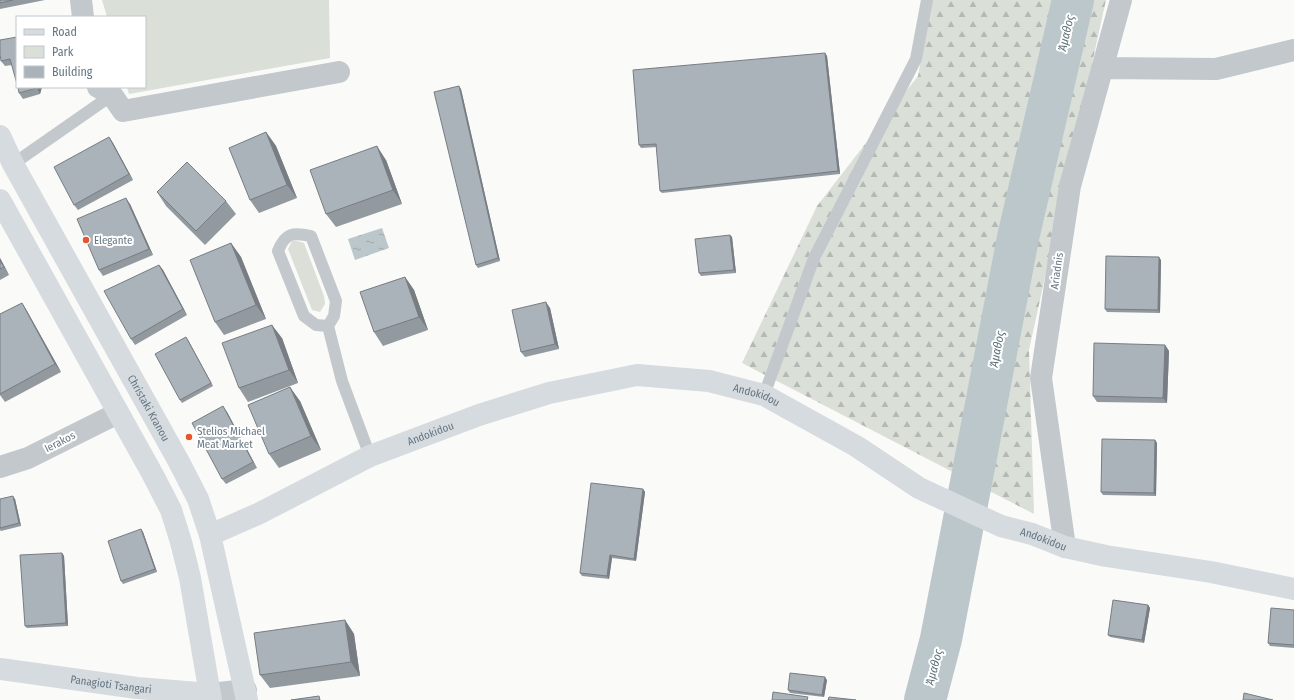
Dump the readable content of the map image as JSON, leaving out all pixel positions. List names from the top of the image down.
{
  "streets": {
    "street": [
      "Ariadnis",
      "Andokidou",
      "Christaki Kranou",
      "Ierakos",
      "Panagioti Tsangari"
    ]
  },
  "crossings": [
    ["Ariadnis", "Andokidou"],
    ["Andokidou", "Christaki Kranou"],
    ["Christaki Kranou", "Panagioti Tsangari"]
  ],
  "water": ["Άμαθος"],
  "places": ["Elegante", "Stelios Michael Meat Market"],
  "legend": ["Road", "Park", "Building"]
}
